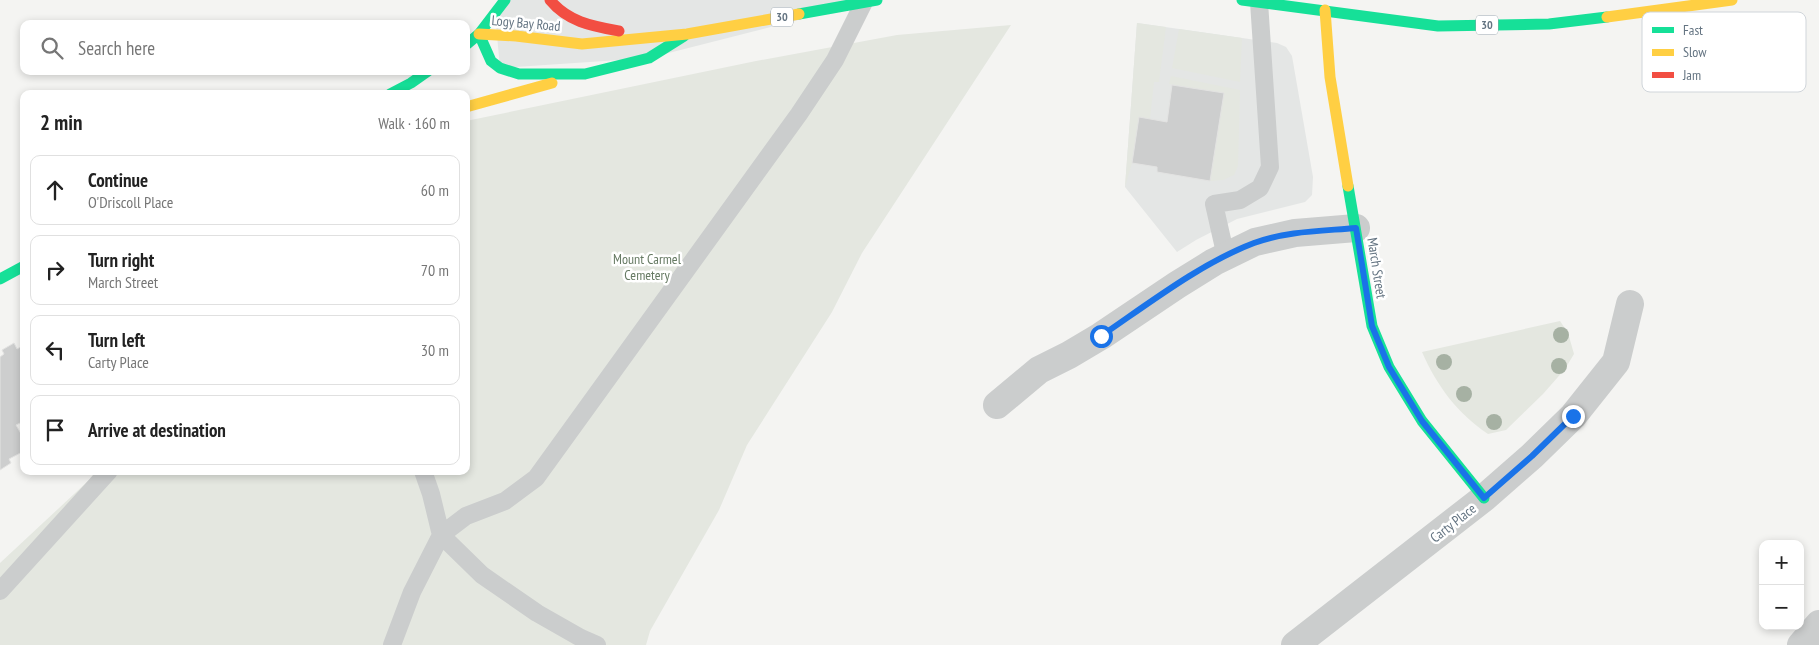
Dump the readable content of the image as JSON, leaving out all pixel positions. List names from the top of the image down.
{
  "streets": {
    "main road": ["30", "Logy Bay Road", "March Street"],
    "street": ["Carty Place"]
  },
  "crossings": [
    ["30", "March Street"],
    ["March Street", "Carty Place"]
  ],
  "parks": ["Mount Carmel Cemetery"],
  "legend": ["Fast", "Slow", "Jam"],
  "page": {
    "search": "Search here",
    "heading": ["2 min", "Walk · 160 m"],
    "list": [
      ["Continue", "O'Driscoll Place", "60 m"],
      ["Turn right", "March Street", "70 m"],
      ["Turn left", "Carty Place", "30 m"],
      "Arrive at destination"
    ],
    "map_buttons": ["+", "−"]
  }
}
